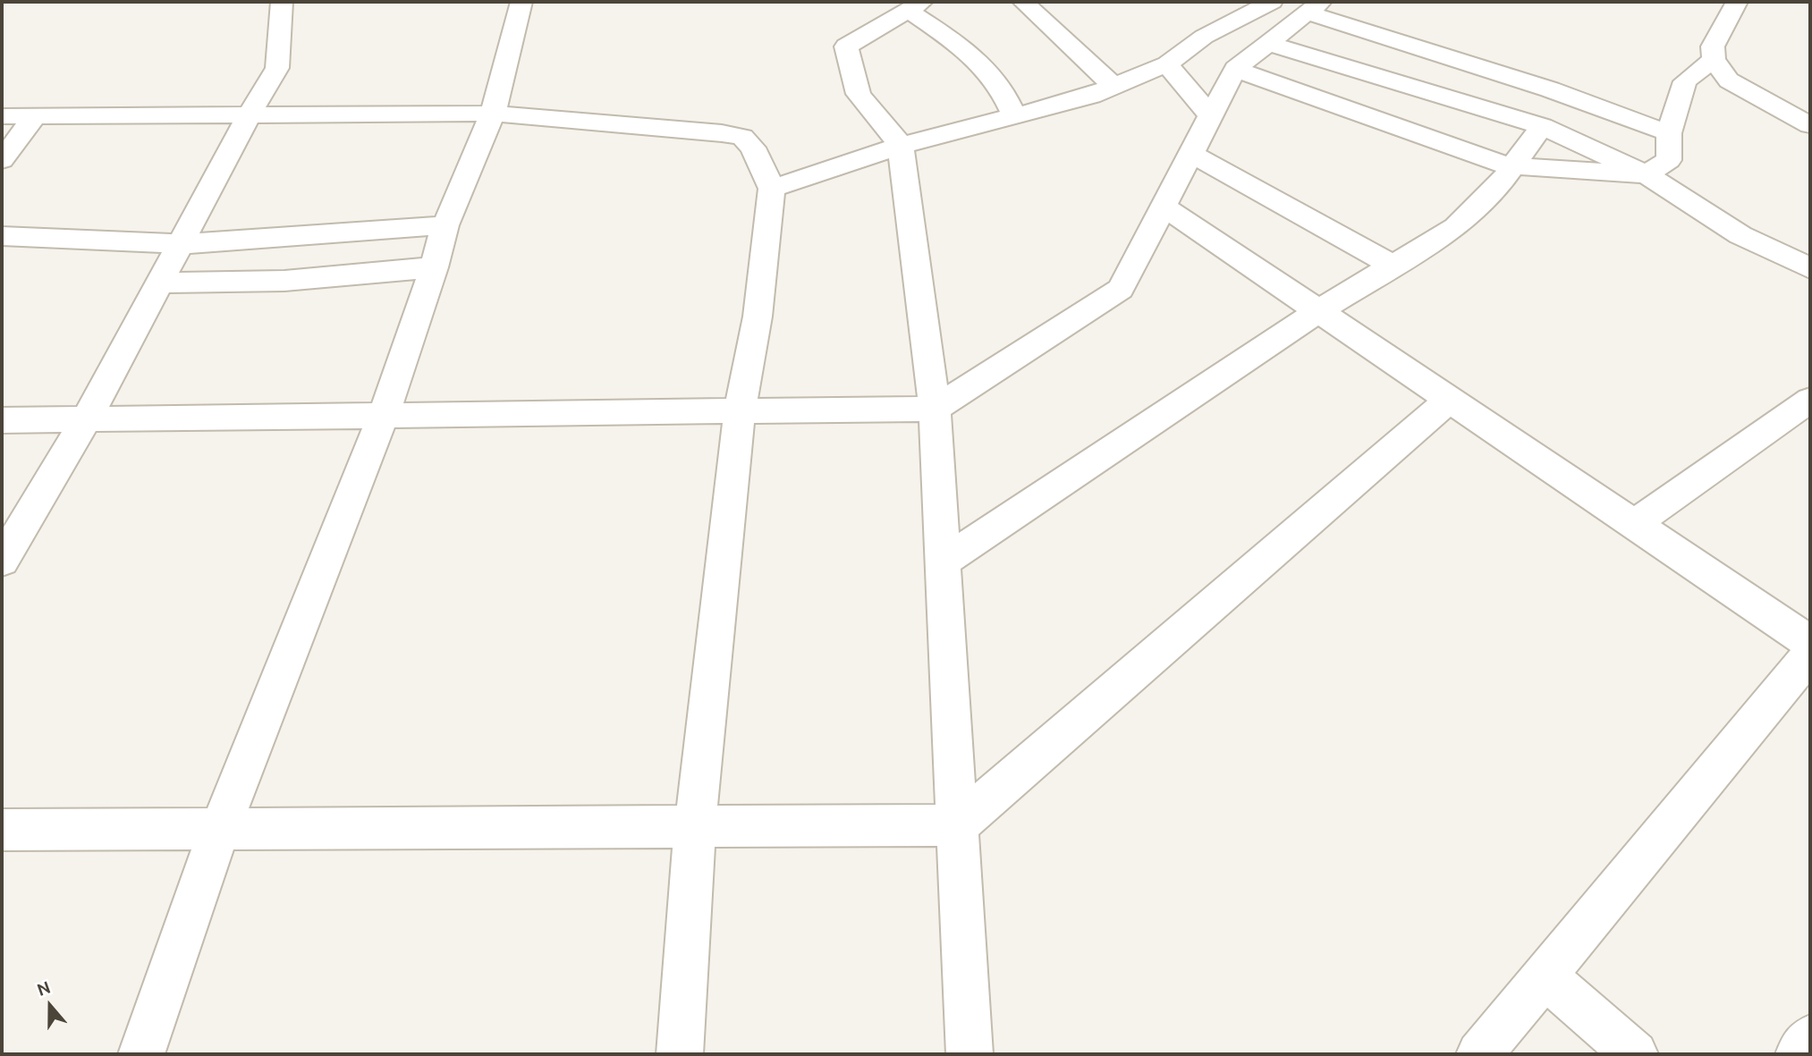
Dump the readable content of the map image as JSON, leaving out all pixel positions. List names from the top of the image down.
{
  "north": "top"
}
